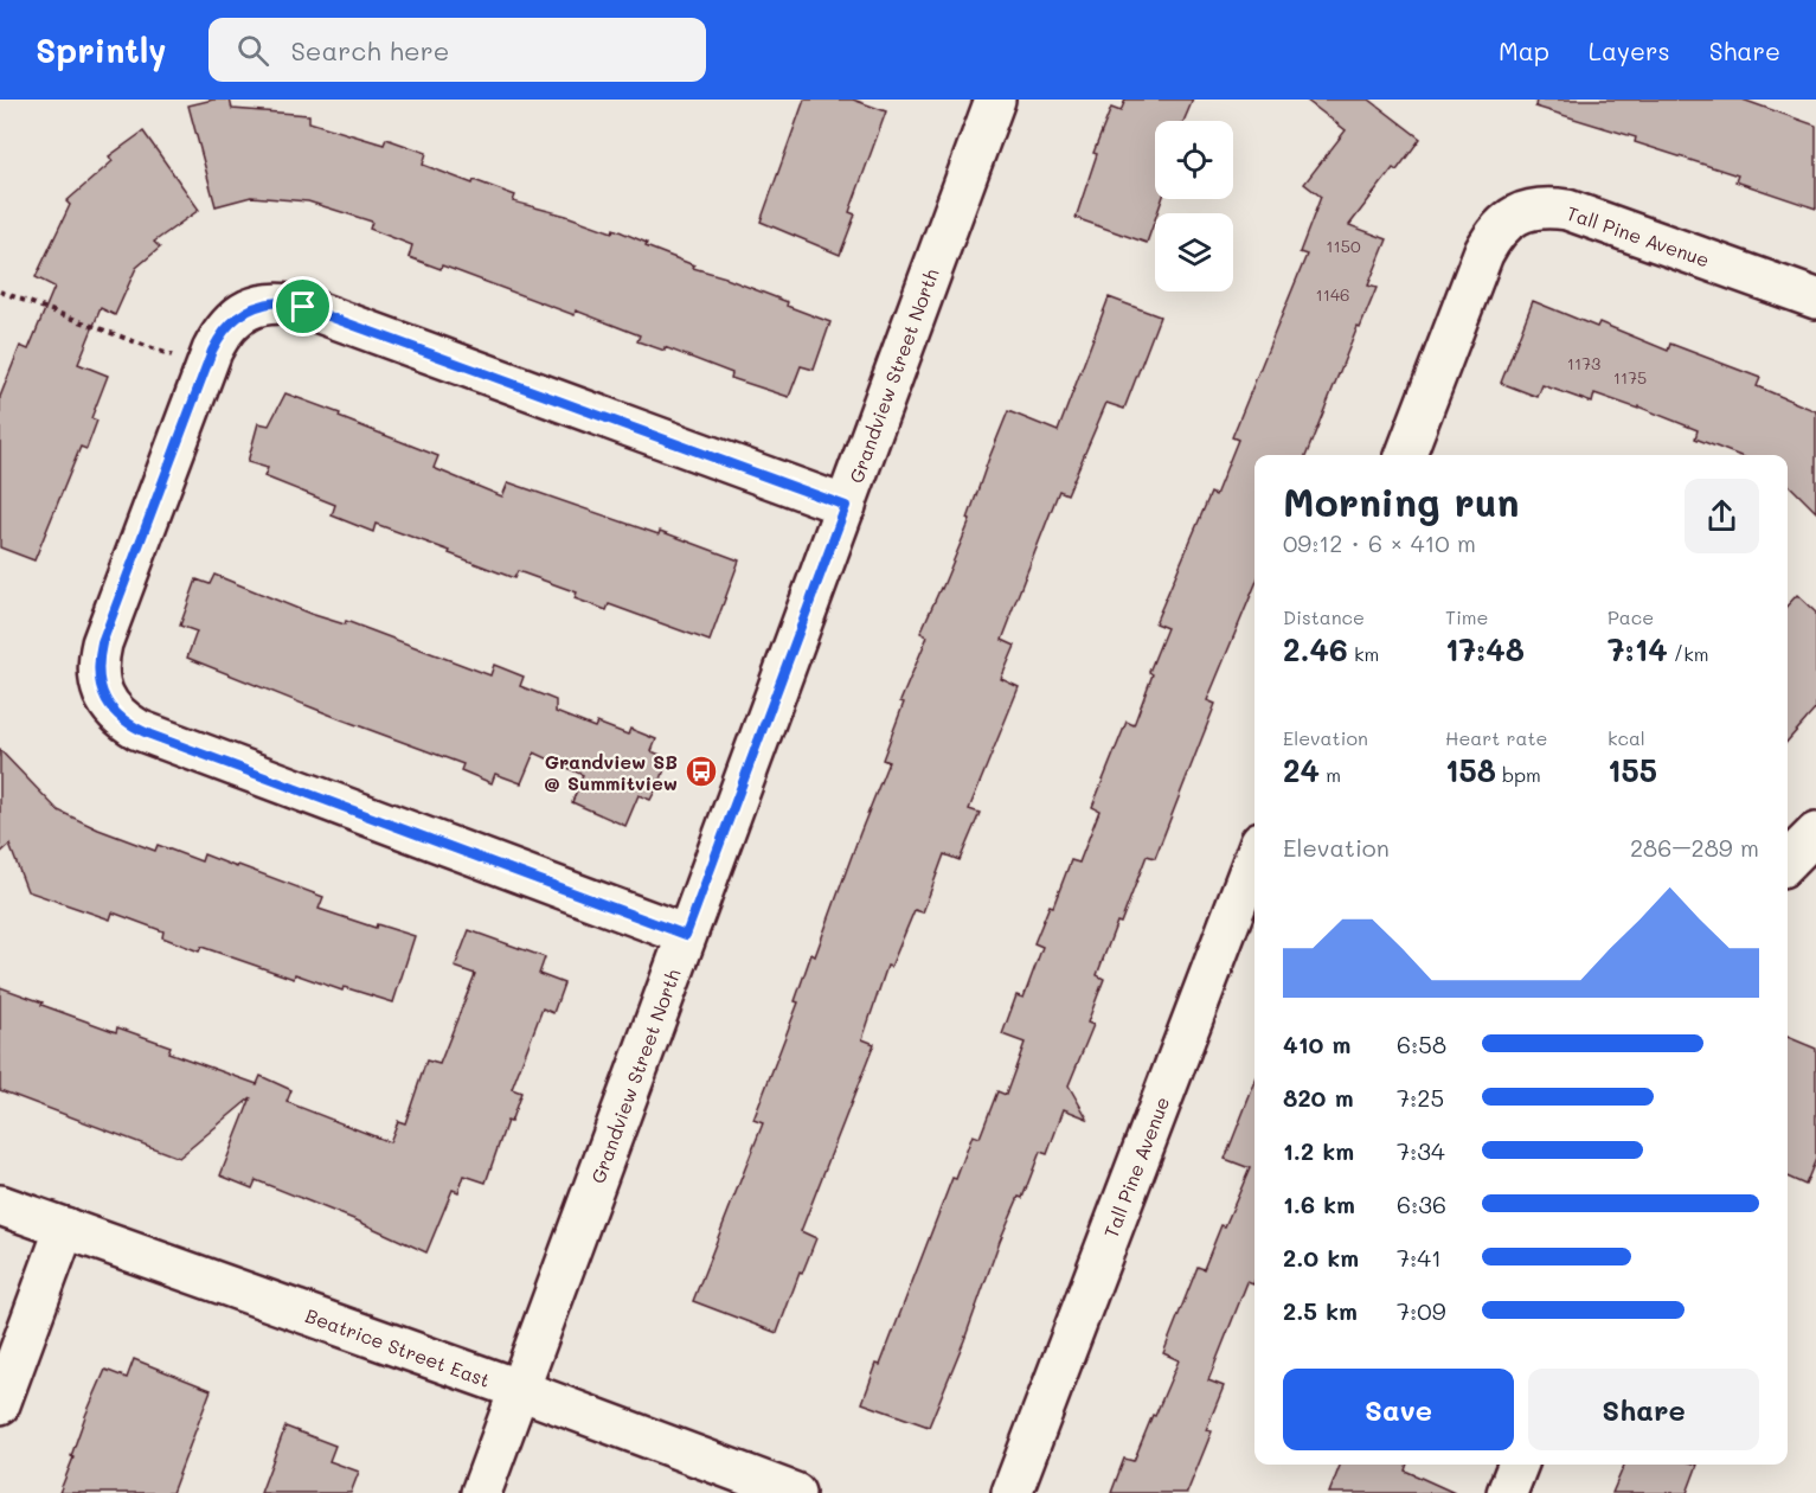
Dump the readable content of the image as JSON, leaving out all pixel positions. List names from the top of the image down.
{
  "streets": {
    "street": ["Tall Pine Avenue", "Grandview Street North", "Beatrice Street East"]
  },
  "crossings": [
    ["Grandview Street North", "Beatrice Street East"]
  ],
  "places": {
    "bus stop": ["Grandview SB @ Summitview"]
  },
  "house_numbers": [
    "1150",
    "1146",
    "1173",
    "1175"
  ],
  "page": {
    "header": "Sprintly",
    "search": "Search here",
    "nav": ["Map", "Layers", "Share"],
    "heading": ["Morning run", "09:12 · 6 × 410 m"],
    "stats": [
      ["Distance", "2.46 km"],
      ["Time", "17:48"],
      ["Pace", "7:14 /km"],
      ["Elevation", "24 m"],
      ["Heart rate", "158 bpm"],
      ["kcal", "155"]
    ],
    "chart": ["Elevation", "286–289 m"],
    "list": [
      {
        "name": "410 m",
        "note": "6:58"
      },
      {
        "name": "820 m",
        "note": "7:25"
      },
      {
        "name": "1.2 km",
        "note": "7:34"
      },
      {
        "name": "1.6 km",
        "note": "6:36"
      },
      {
        "name": "2.0 km",
        "note": "7:41"
      },
      {
        "name": "2.5 km",
        "note": "7:09"
      }
    ],
    "buttons": ["Save", "Share"]
  }
}
